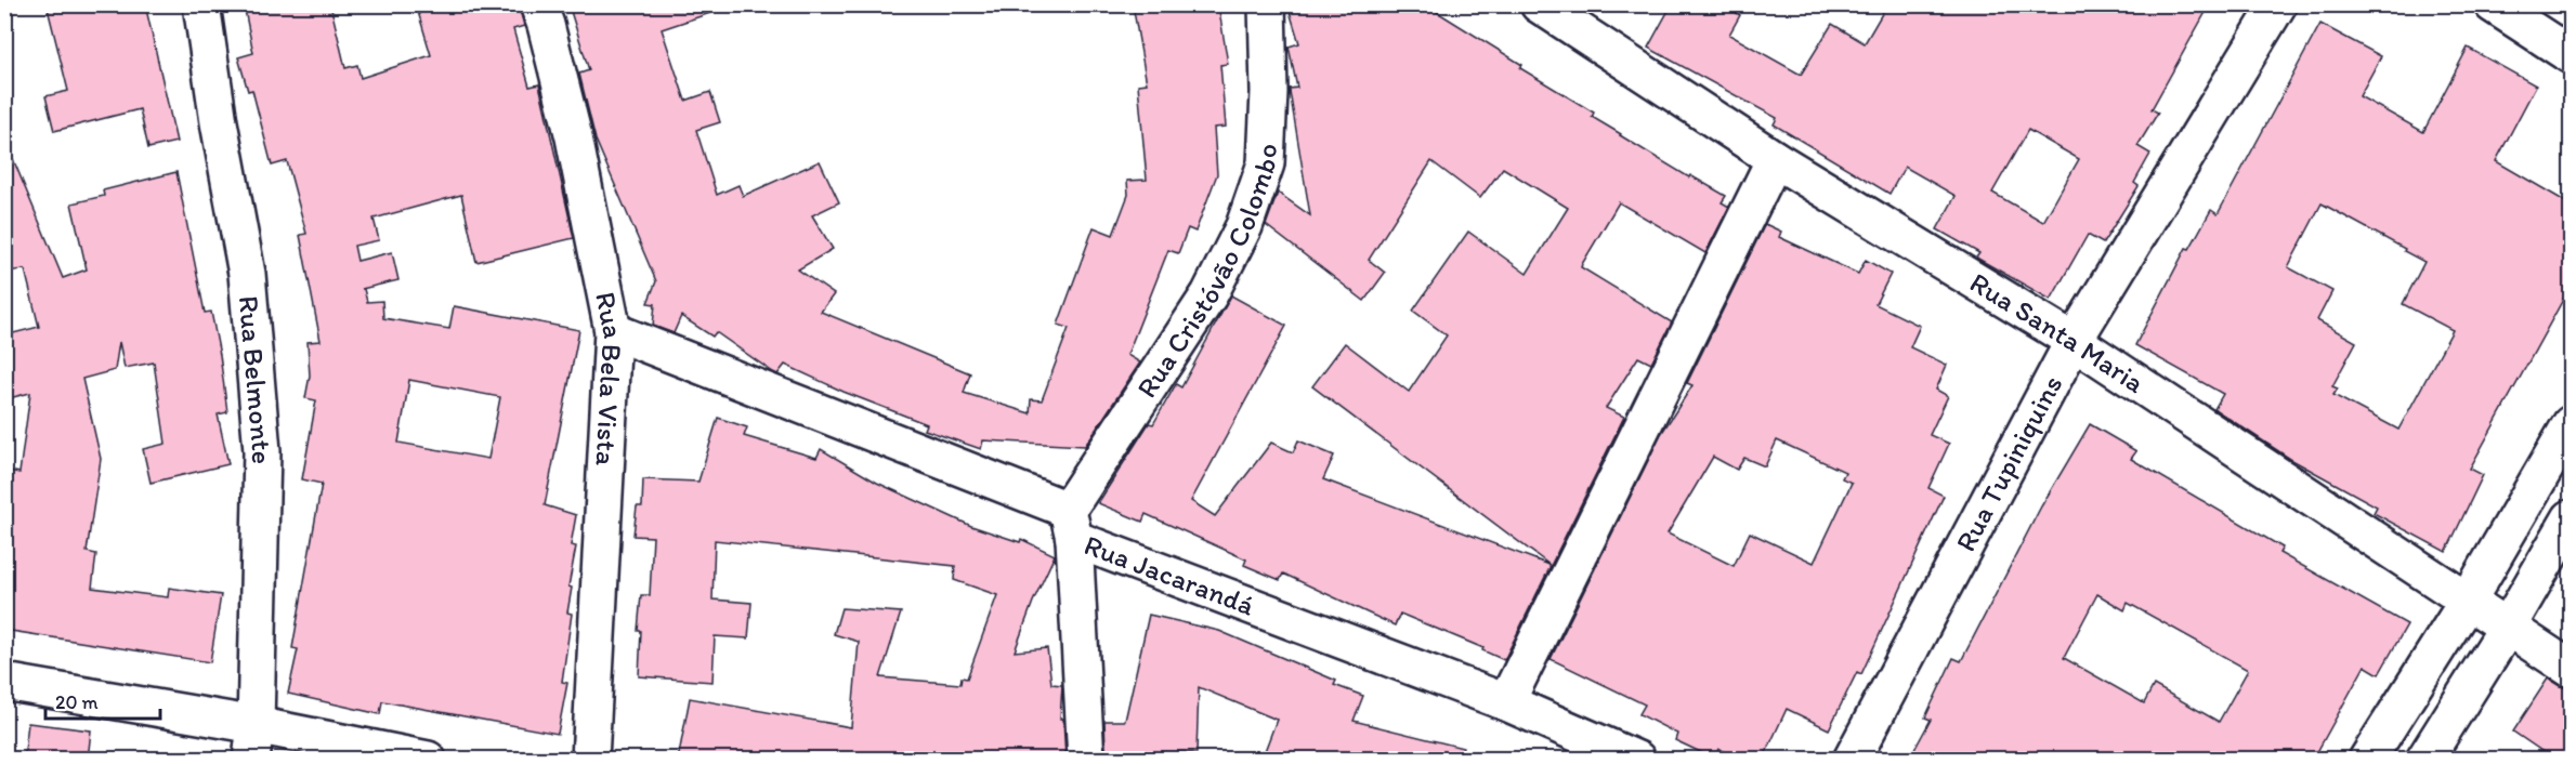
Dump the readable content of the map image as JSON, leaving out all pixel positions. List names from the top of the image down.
{
  "streets": {
    "street": [
      "Rua Cristóvão Colombo",
      "Rua Santa Maria",
      "Rua Bela Vista",
      "Rua Belmonte",
      "Rua Tupiniquins",
      "Rua Jacarandá"
    ]
  },
  "crossings": [
    ["Rua Cristóvão Colombo", "Rua Jacarandá"],
    ["Rua Santa Maria", "Rua Tupiniquins"],
    ["Rua Bela Vista", "Rua Jacarandá"]
  ],
  "scale_bar": "20 m"
}
